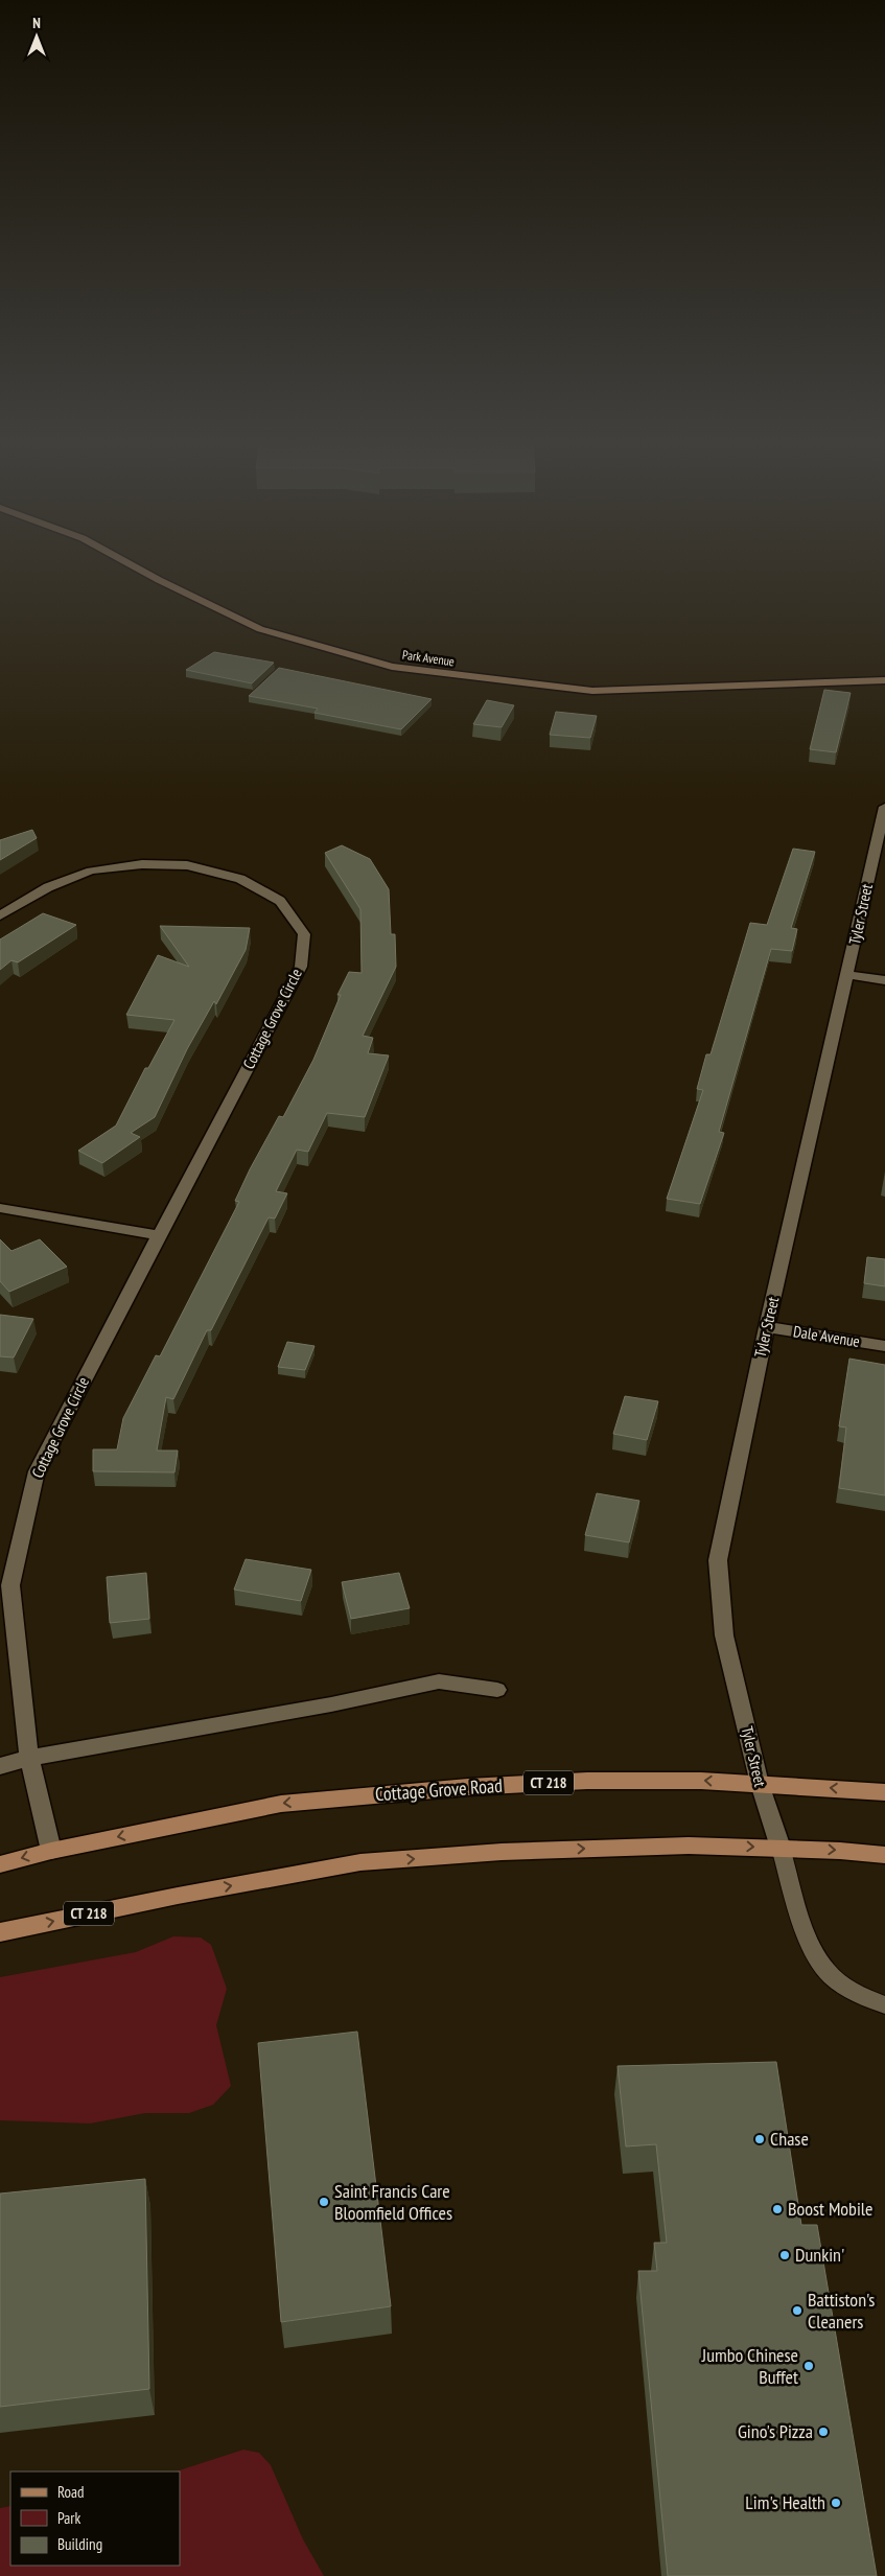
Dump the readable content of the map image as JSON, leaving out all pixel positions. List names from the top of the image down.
{
  "streets": {
    "main road": ["Park Avenue", "CT 218", "Cottage Grove Road"],
    "street": ["Tyler Street", "Cottage Grove Circle", "Dale Avenue"]
  },
  "crossings": [
    ["Tyler Street", "Dale Avenue"],
    ["Tyler Street", "CT 218"],
    ["Tyler Street", "Cottage Grove Road"],
    ["Cottage Grove Circle", "Cottage Grove Road"]
  ],
  "places": [
    "Chase",
    "Saint Francis Care Bloomfield Offices",
    "Boost Mobile",
    "Dunkin'",
    "Battiston's Cleaners",
    "Jumbo Chinese Buffet",
    "Gino's Pizza",
    "Lim's Health"
  ],
  "legend": ["Road", "Park", "Building"],
  "north": "top"
}
